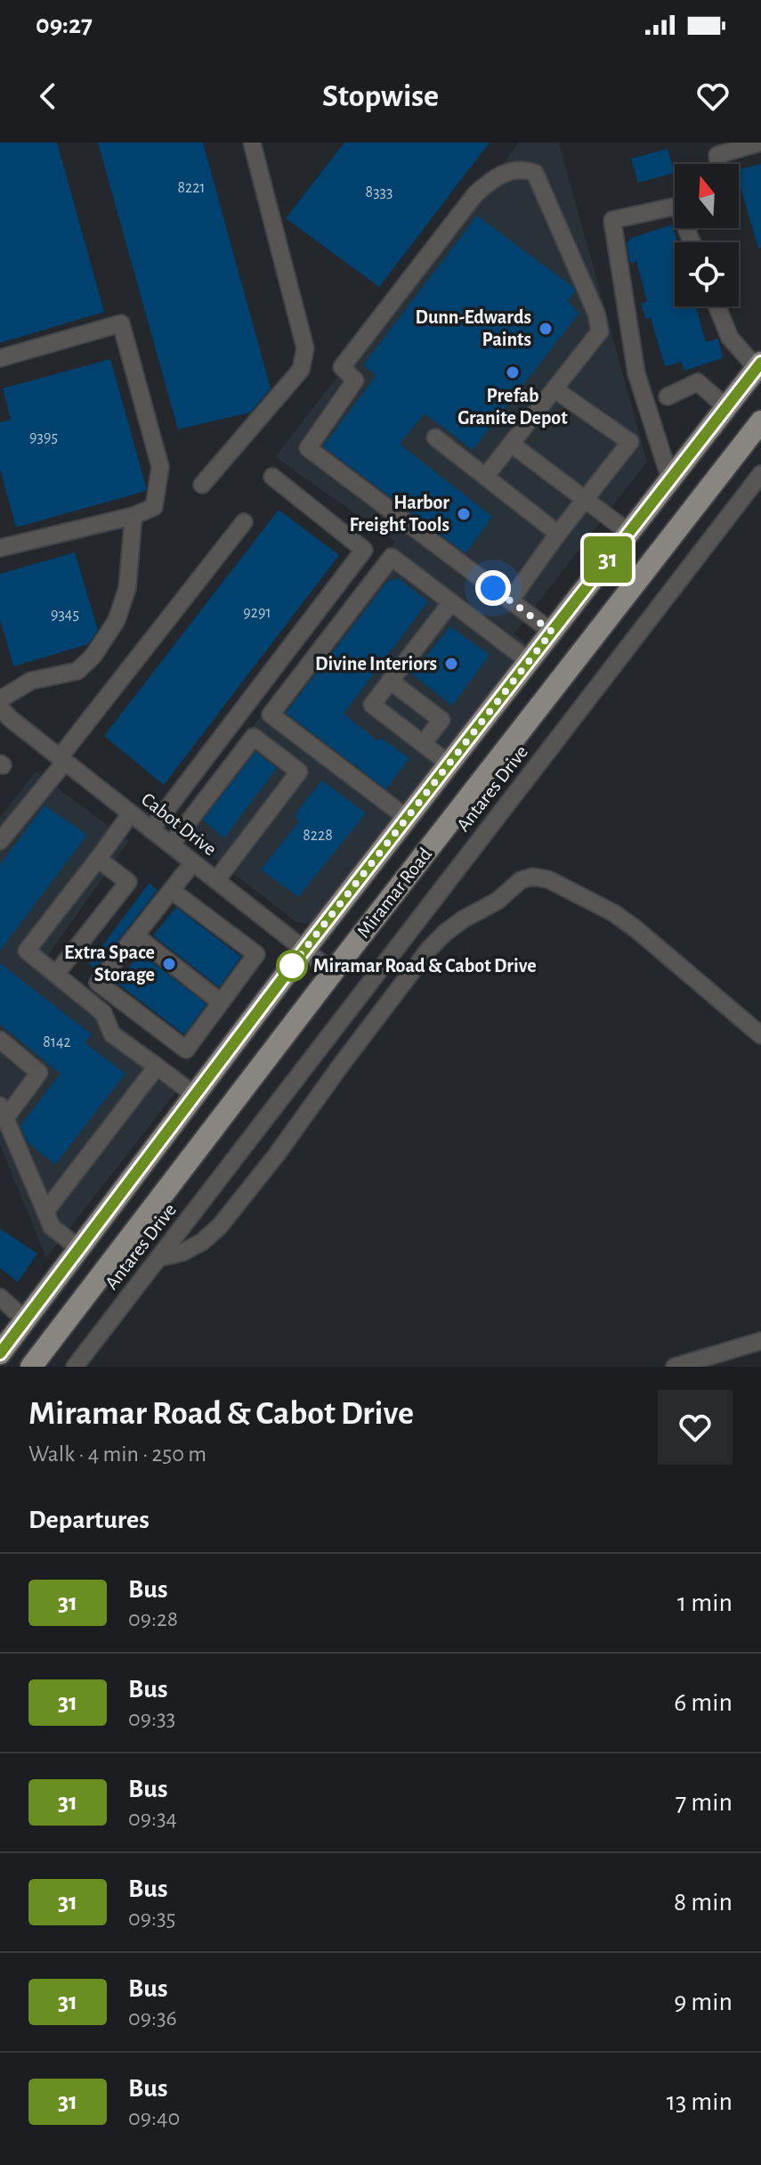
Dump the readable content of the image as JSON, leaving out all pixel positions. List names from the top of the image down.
{
  "streets": {
    "main road": ["Miramar Road"],
    "street": ["Antares Drive", "Cabot Drive"]
  },
  "crossings": [
    ["Cabot Drive", "Miramar Road"]
  ],
  "places": [
    "Dunn-Edwards Paints",
    "Prefab Granite Depot",
    "Harbor Freight Tools",
    "Divine Interiors",
    "Extra Space Storage",
    "Miramar Road & Cabot Drive"
  ],
  "lines": ["bus line 31"],
  "house_numbers": [
    "8221",
    "8333",
    "9395",
    "9291",
    "9345",
    "8228",
    "8142"
  ],
  "north": "top",
  "page": {
    "status": "09:27",
    "header": "Stopwise",
    "on_map": "31",
    "heading": [
      ["Miramar Road & Cabot Drive", "Walk · 4 min · 250 m"],
      "Departures"
    ],
    "list": [
      {
        "mark": "31",
        "name": "Bus",
        "note": "09:28",
        "value": "1 min"
      },
      {
        "mark": "31",
        "name": "Bus",
        "note": "09:33",
        "value": "6 min"
      },
      {
        "mark": "31",
        "name": "Bus",
        "note": "09:34",
        "value": "7 min"
      },
      {
        "mark": "31",
        "name": "Bus",
        "note": "09:35",
        "value": "8 min"
      },
      {
        "mark": "31",
        "name": "Bus",
        "note": "09:36",
        "value": "9 min"
      },
      {
        "mark": "31",
        "name": "Bus",
        "note": "09:40",
        "value": "13 min"
      }
    ]
  }
}
